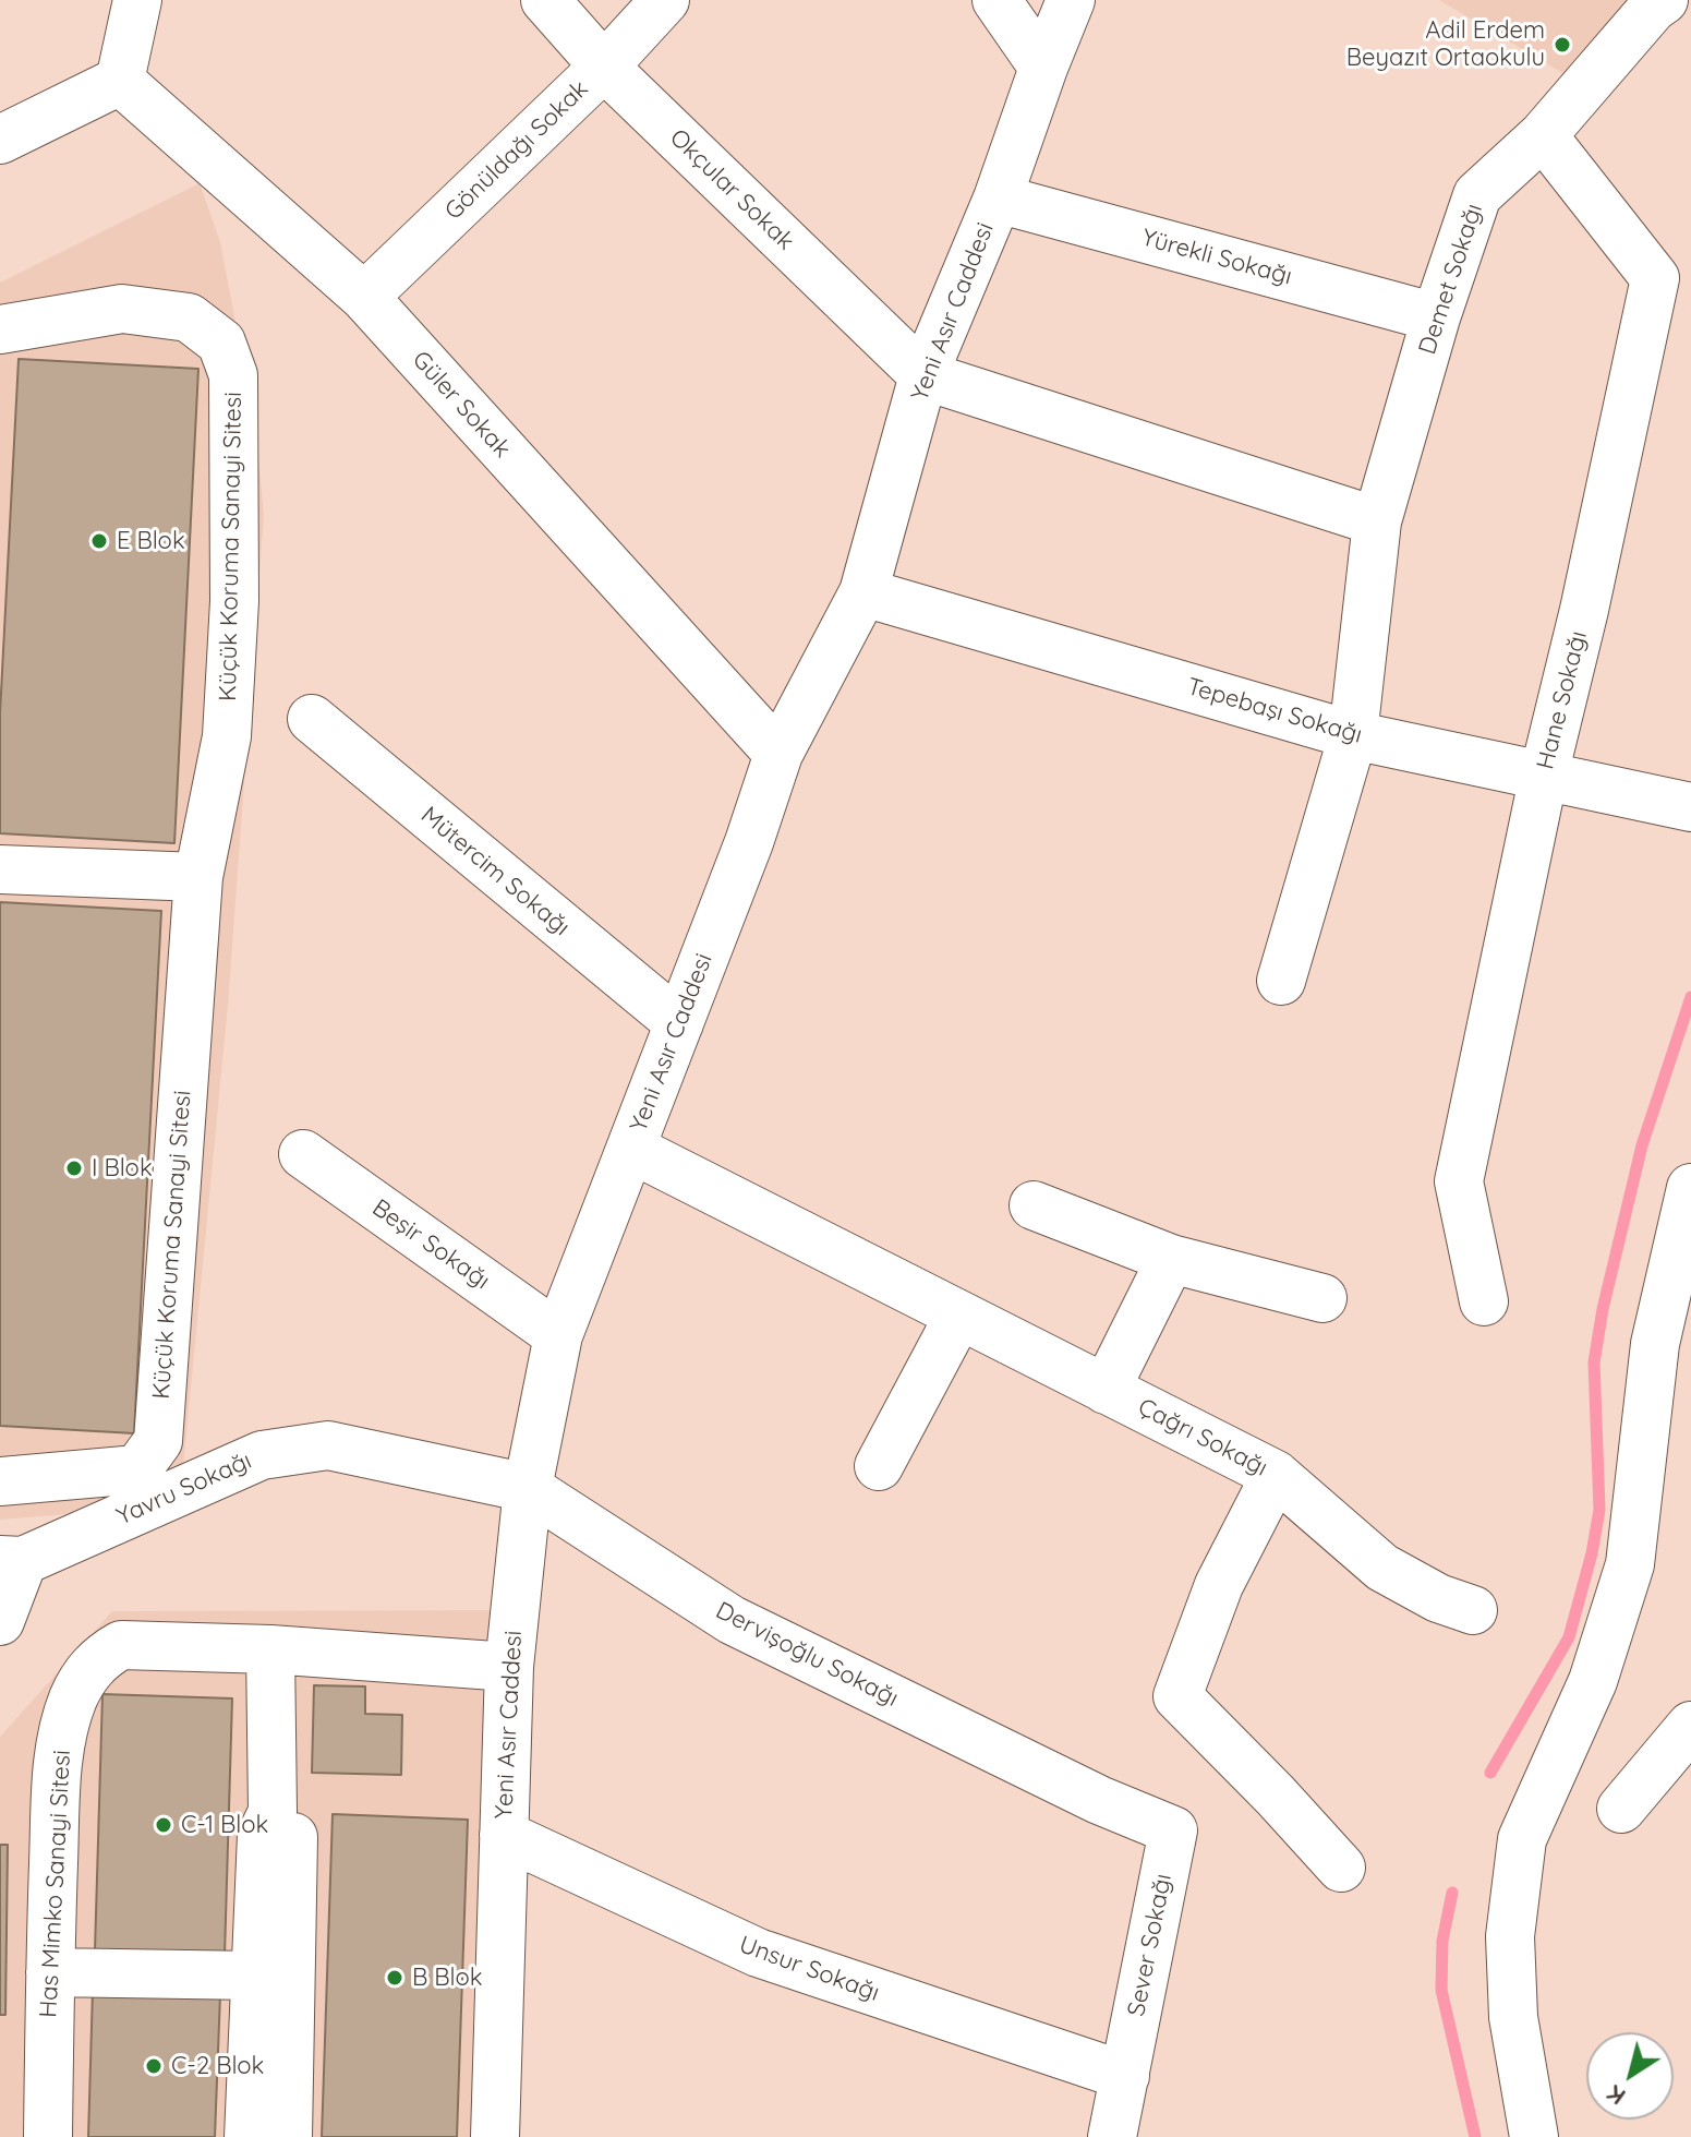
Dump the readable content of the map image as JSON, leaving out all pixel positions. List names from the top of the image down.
{
  "streets": {
    "street": [
      "Gönüldağı Sokak",
      "Okçular Sokak",
      "Yürekli Sokağı",
      "Demet Sokağı",
      "Yeni Asır Caddesi",
      "Güler Sokak",
      "Küçük Koruma Sanayi Sitesi",
      "Hane Sokağı",
      "Tepebaşı Sokağı",
      "Mütercim Sokağı",
      "Beşir Sokağı",
      "Çağrı Sokağı",
      "Yavru Sokağı",
      "Dervişoğlu Sokağı",
      "Has Mimko Sanayi Sitesi",
      "Sever Sokağı",
      "Unsur Sokağı"
    ]
  },
  "crossings": [
    ["Gönüldağı Sokak", "Okçular Sokak"],
    ["Gönüldağı Sokak", "Güler Sokak"],
    ["Okçular Sokak", "Yeni Asır Caddesi"],
    ["Yürekli Sokağı", "Demet Sokağı"],
    ["Yürekli Sokağı", "Yeni Asır Caddesi"],
    ["Demet Sokağı", "Hane Sokağı"],
    ["Demet Sokağı", "Tepebaşı Sokağı"],
    ["Yeni Asır Caddesi", "Güler Sokak"],
    ["Yeni Asır Caddesi", "Tepebaşı Sokağı"],
    ["Yeni Asır Caddesi", "Mütercim Sokağı"],
    ["Yeni Asır Caddesi", "Beşir Sokağı"],
    ["Yeni Asır Caddesi", "Çağrı Sokağı"],
    ["Yeni Asır Caddesi", "Yavru Sokağı"],
    ["Yeni Asır Caddesi", "Dervişoğlu Sokağı"],
    ["Yeni Asır Caddesi", "Has Mimko Sanayi Sitesi"],
    ["Yeni Asır Caddesi", "Unsur Sokağı"],
    ["Hane Sokağı", "Tepebaşı Sokağı"],
    ["Yavru Sokağı", "Dervişoğlu Sokağı"],
    ["Dervişoğlu Sokağı", "Sever Sokağı"],
    ["Sever Sokağı", "Unsur Sokağı"]
  ],
  "places": [
    "Adil Erdem Beyazıt Ortaokulu",
    "E Blok",
    "I Blok",
    "C-1 Blok",
    "B Blok",
    "C-2 Blok"
  ],
  "north": "bottom left"
}
